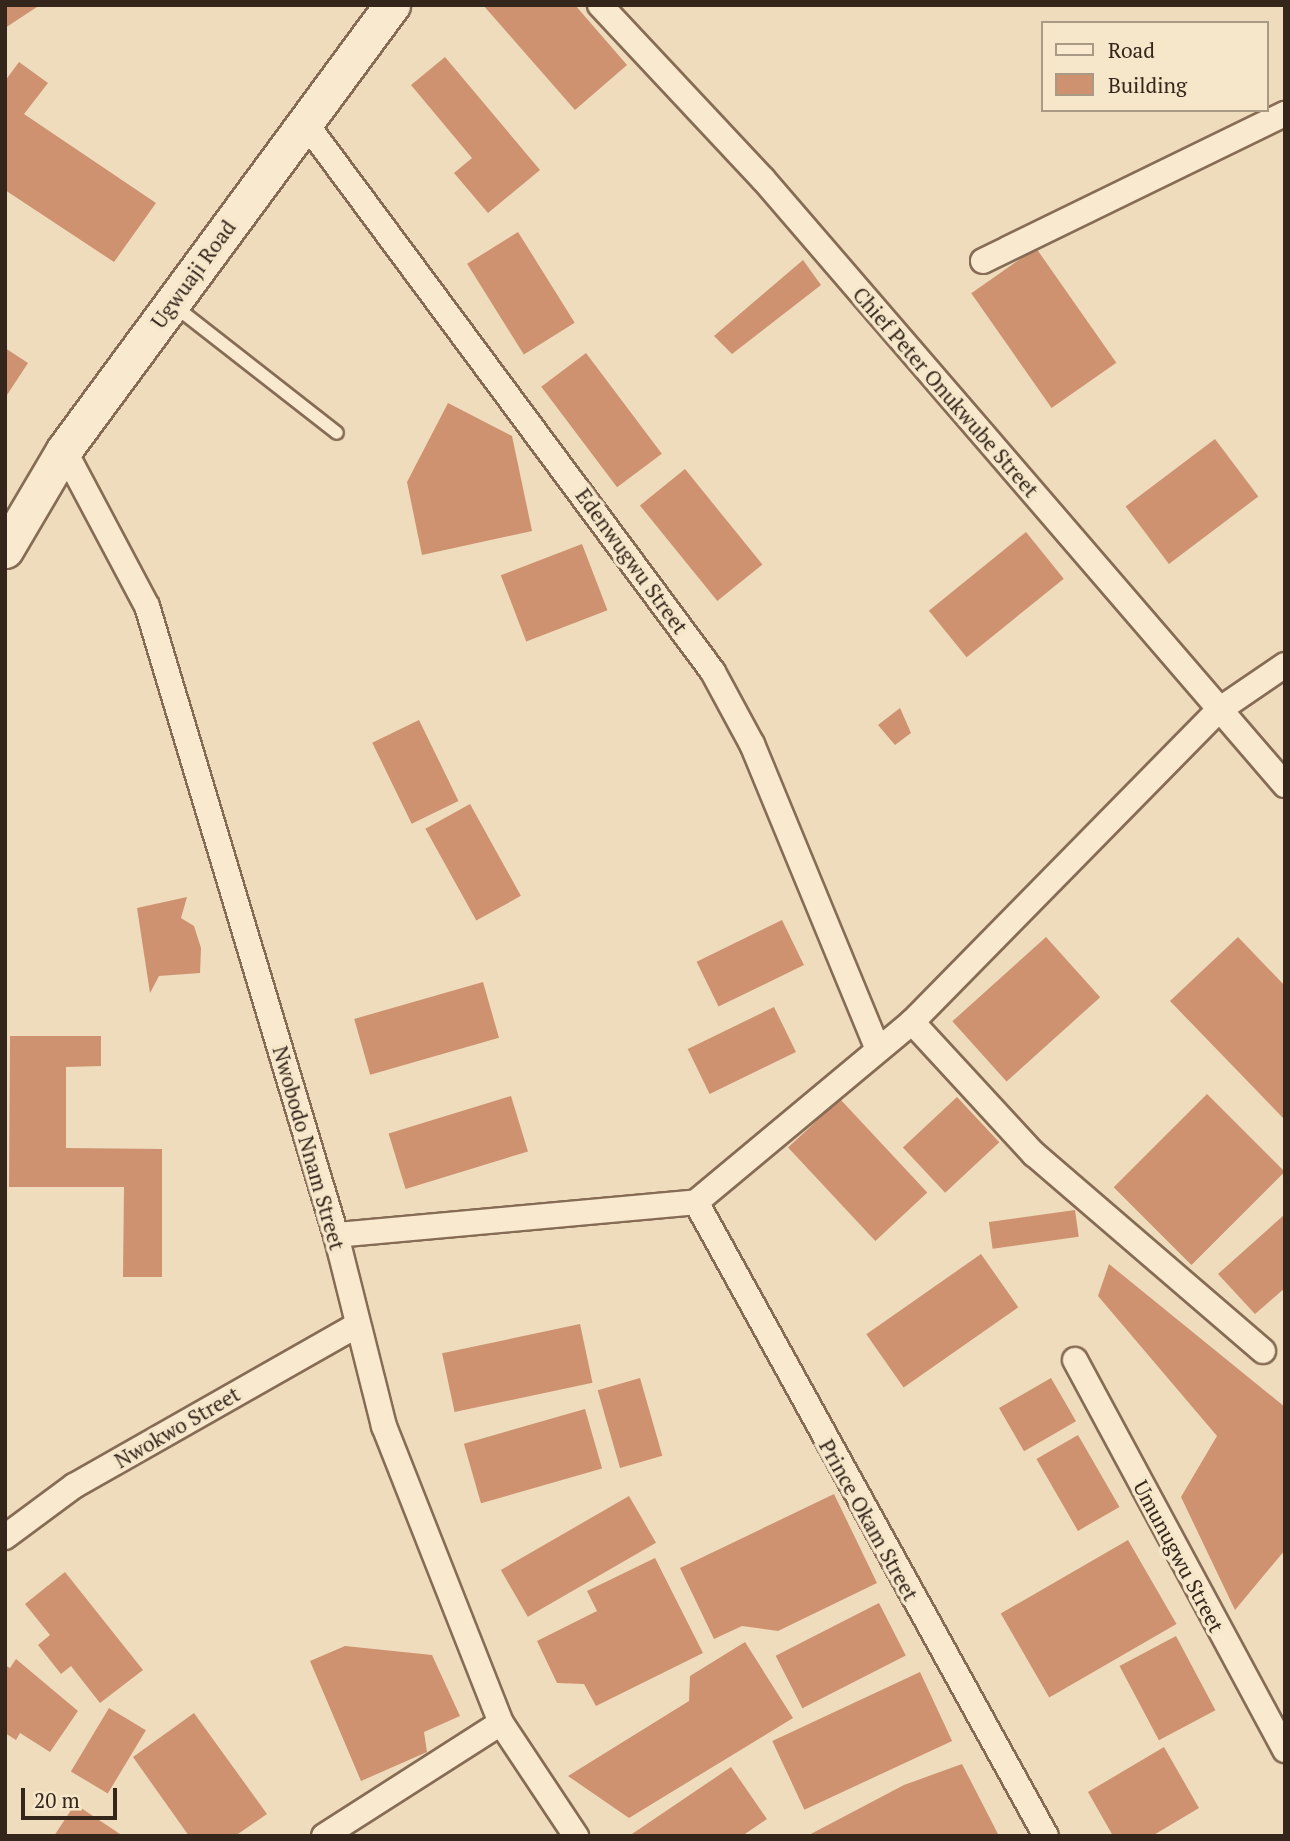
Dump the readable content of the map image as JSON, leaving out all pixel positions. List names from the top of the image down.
{
  "streets": {
    "main road": ["Ugwuaji Road"],
    "street": [
      "Chief Peter Onukwube Street",
      "Edenwugwu Street",
      "Nwobodo Nnam Street",
      "Nwokwo Street",
      "Prince Okam Street",
      "Umunugwu Street"
    ]
  },
  "crossings": [
    ["Ugwuaji Road", "Edenwugwu Street"],
    ["Ugwuaji Road", "Nwobodo Nnam Street"],
    ["Nwobodo Nnam Street", "Nwokwo Street"]
  ],
  "legend": ["Road", "Building"],
  "scale_bar": "20 m"
}
